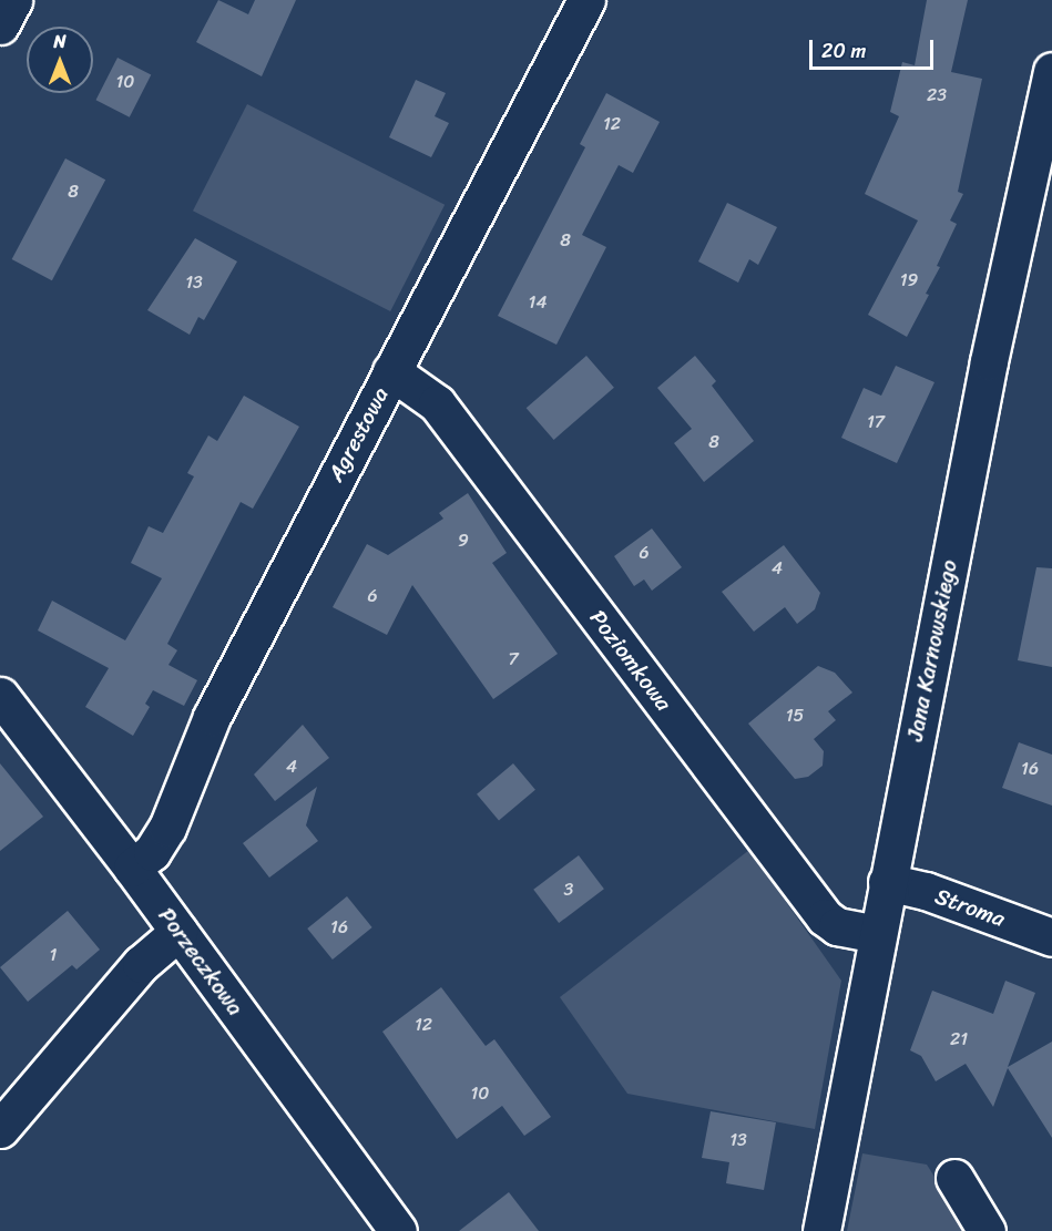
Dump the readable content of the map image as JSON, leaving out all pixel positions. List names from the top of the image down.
{
  "streets": {
    "street": [
      "Agrestowa",
      "Jana Karnowskiego",
      "Poziomkowa",
      "Stroma",
      "Porzeczkowa"
    ]
  },
  "crossings": [
    ["Agrestowa", "Poziomkowa"],
    ["Agrestowa", "Porzeczkowa"],
    ["Jana Karnowskiego", "Poziomkowa"],
    ["Jana Karnowskiego", "Stroma"]
  ],
  "house_numbers": [
    "10",
    "23",
    "12",
    "8",
    "8",
    "19",
    "13",
    "14",
    "17",
    "8",
    "9",
    "6",
    "4",
    "6",
    "7",
    "15",
    "4",
    "16",
    "3",
    "16",
    "1",
    "12",
    "21",
    "10",
    "13"
  ],
  "scale_bar": "20 m",
  "north": "top"
}
